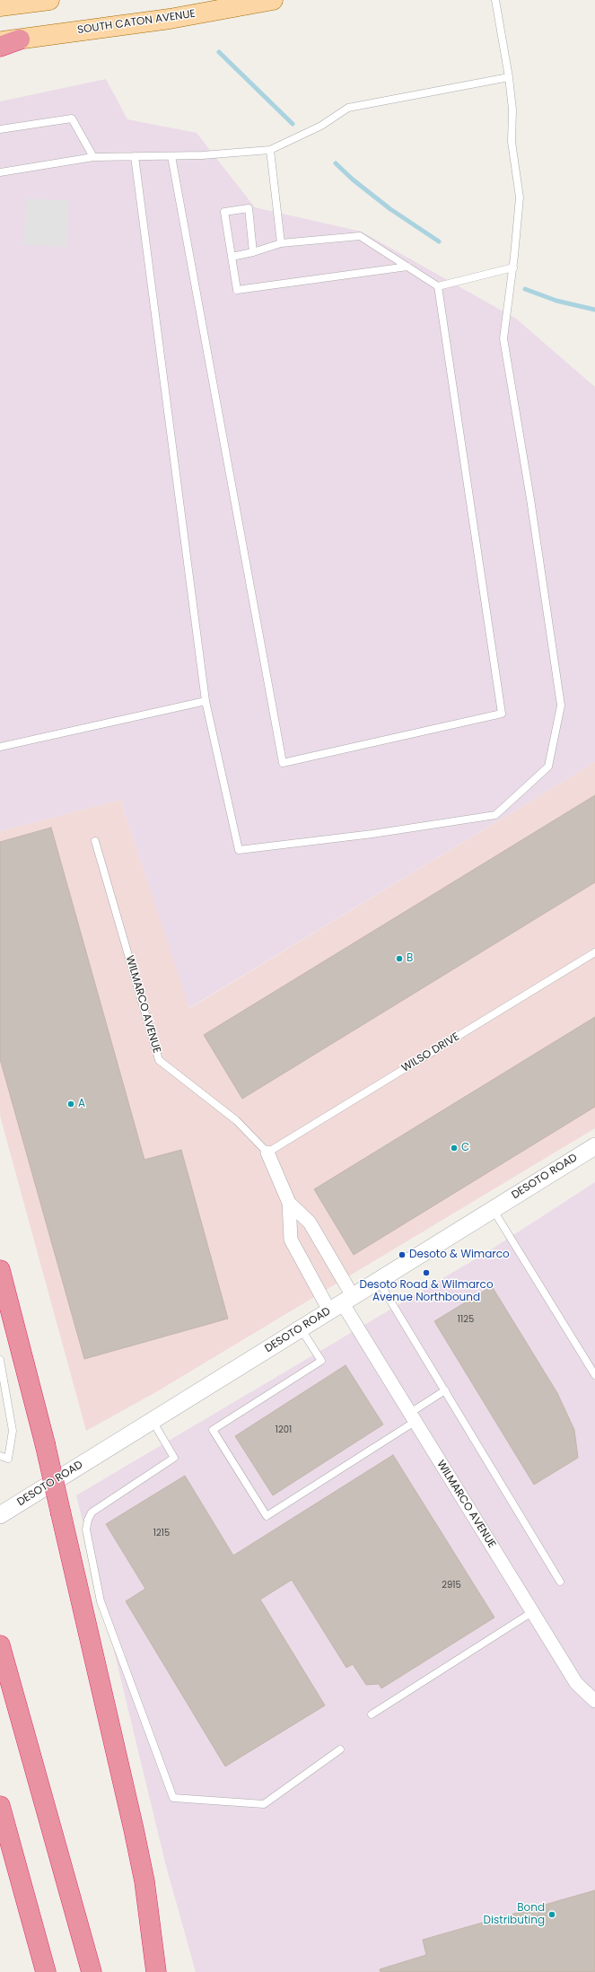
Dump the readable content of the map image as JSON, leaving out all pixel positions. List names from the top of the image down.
{
  "streets": {
    "main road": ["SOUTH CATON AVENUE"],
    "street": ["WILMARCO AVENUE", "DESOTO ROAD"],
    "lane": ["WILSO DRIVE"]
  },
  "crossings": [
    ["WILMARCO AVENUE", "WILSO DRIVE"],
    ["WILMARCO AVENUE", "DESOTO ROAD"]
  ],
  "places": [
    "B",
    "A",
    "C",
    "Desoto & Wimarco",
    "Desoto Road & Wilmarco Avenue Northbound",
    "Bond Distributing"
  ],
  "house_numbers": [
    "1125",
    "1201",
    "1215",
    "2915"
  ]
}
